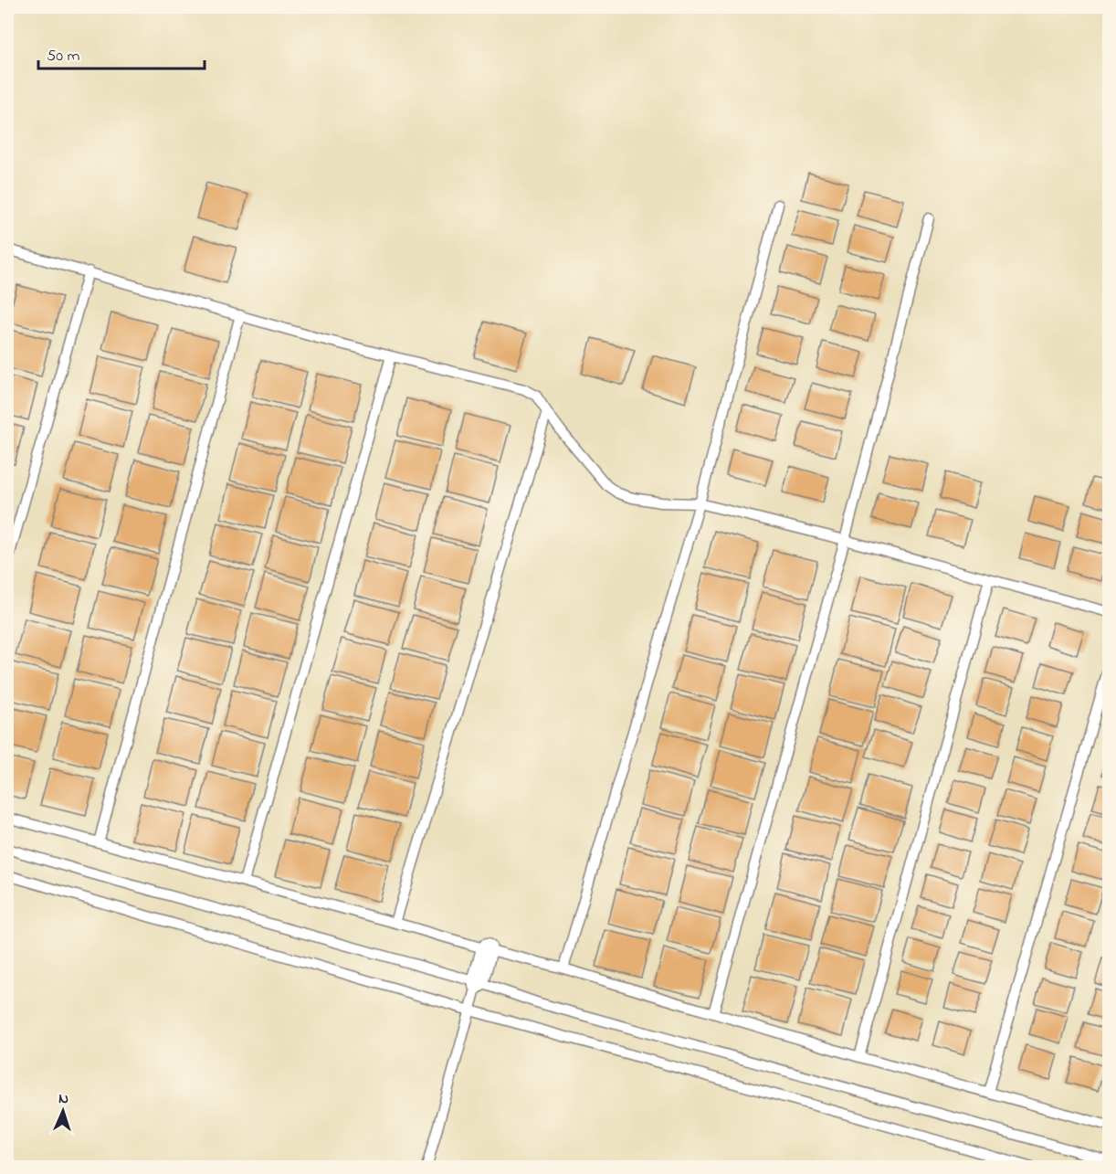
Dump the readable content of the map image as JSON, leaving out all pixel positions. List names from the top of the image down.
{
  "scale_bar": "50 m",
  "north": "top"
}
